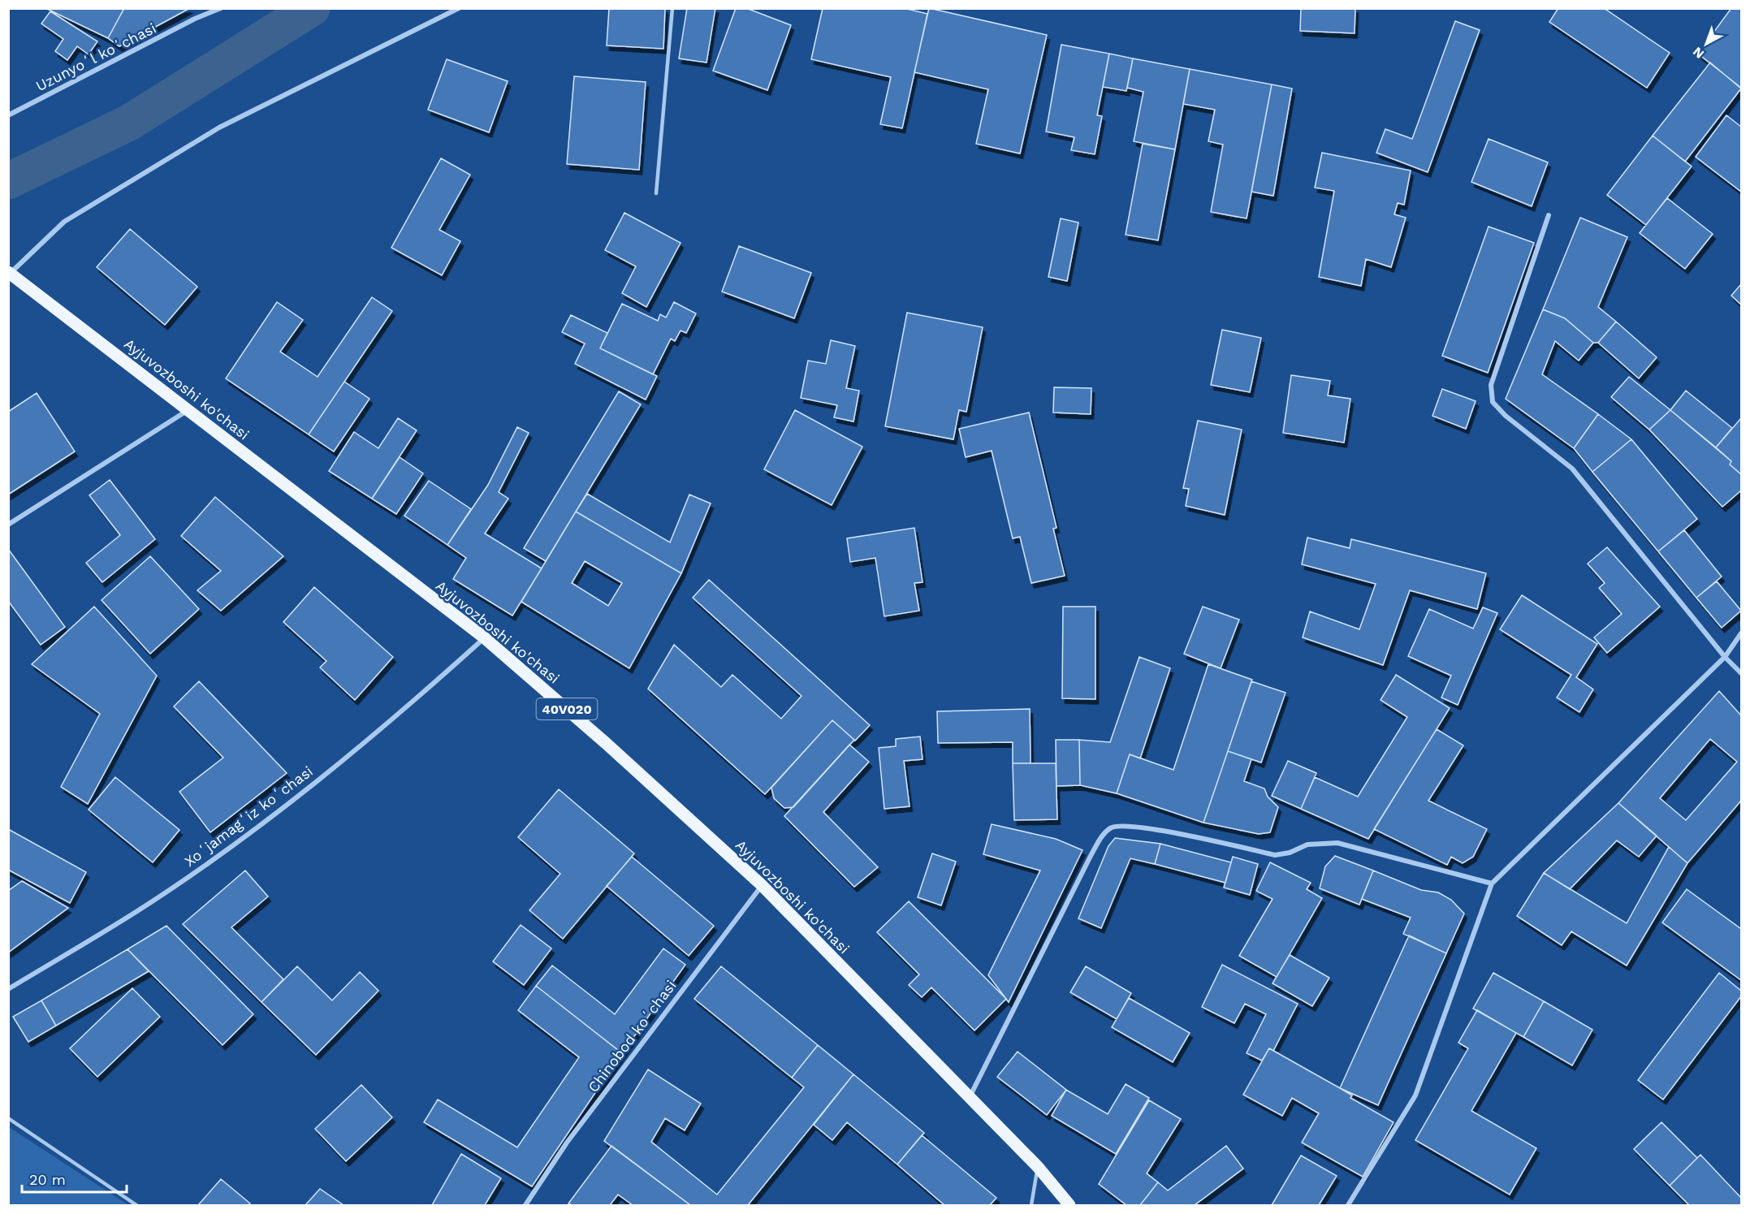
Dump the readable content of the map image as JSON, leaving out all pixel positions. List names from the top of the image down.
{
  "streets": {
    "main road": ["Ayjuvozboshi ko'chasi", "40V020"],
    "street": ["Uzunyoʻl koʻchasi", "Xoʻjamagʻiz koʻchasi", "Chinobod koʻchasi"]
  },
  "crossings": [
    ["Ayjuvozboshi ko'chasi", "Xoʻjamagʻiz koʻchasi"],
    ["Ayjuvozboshi ko'chasi", "Chinobod koʻchasi"]
  ],
  "scale_bar": "20 m",
  "north": "bottom left"
}
